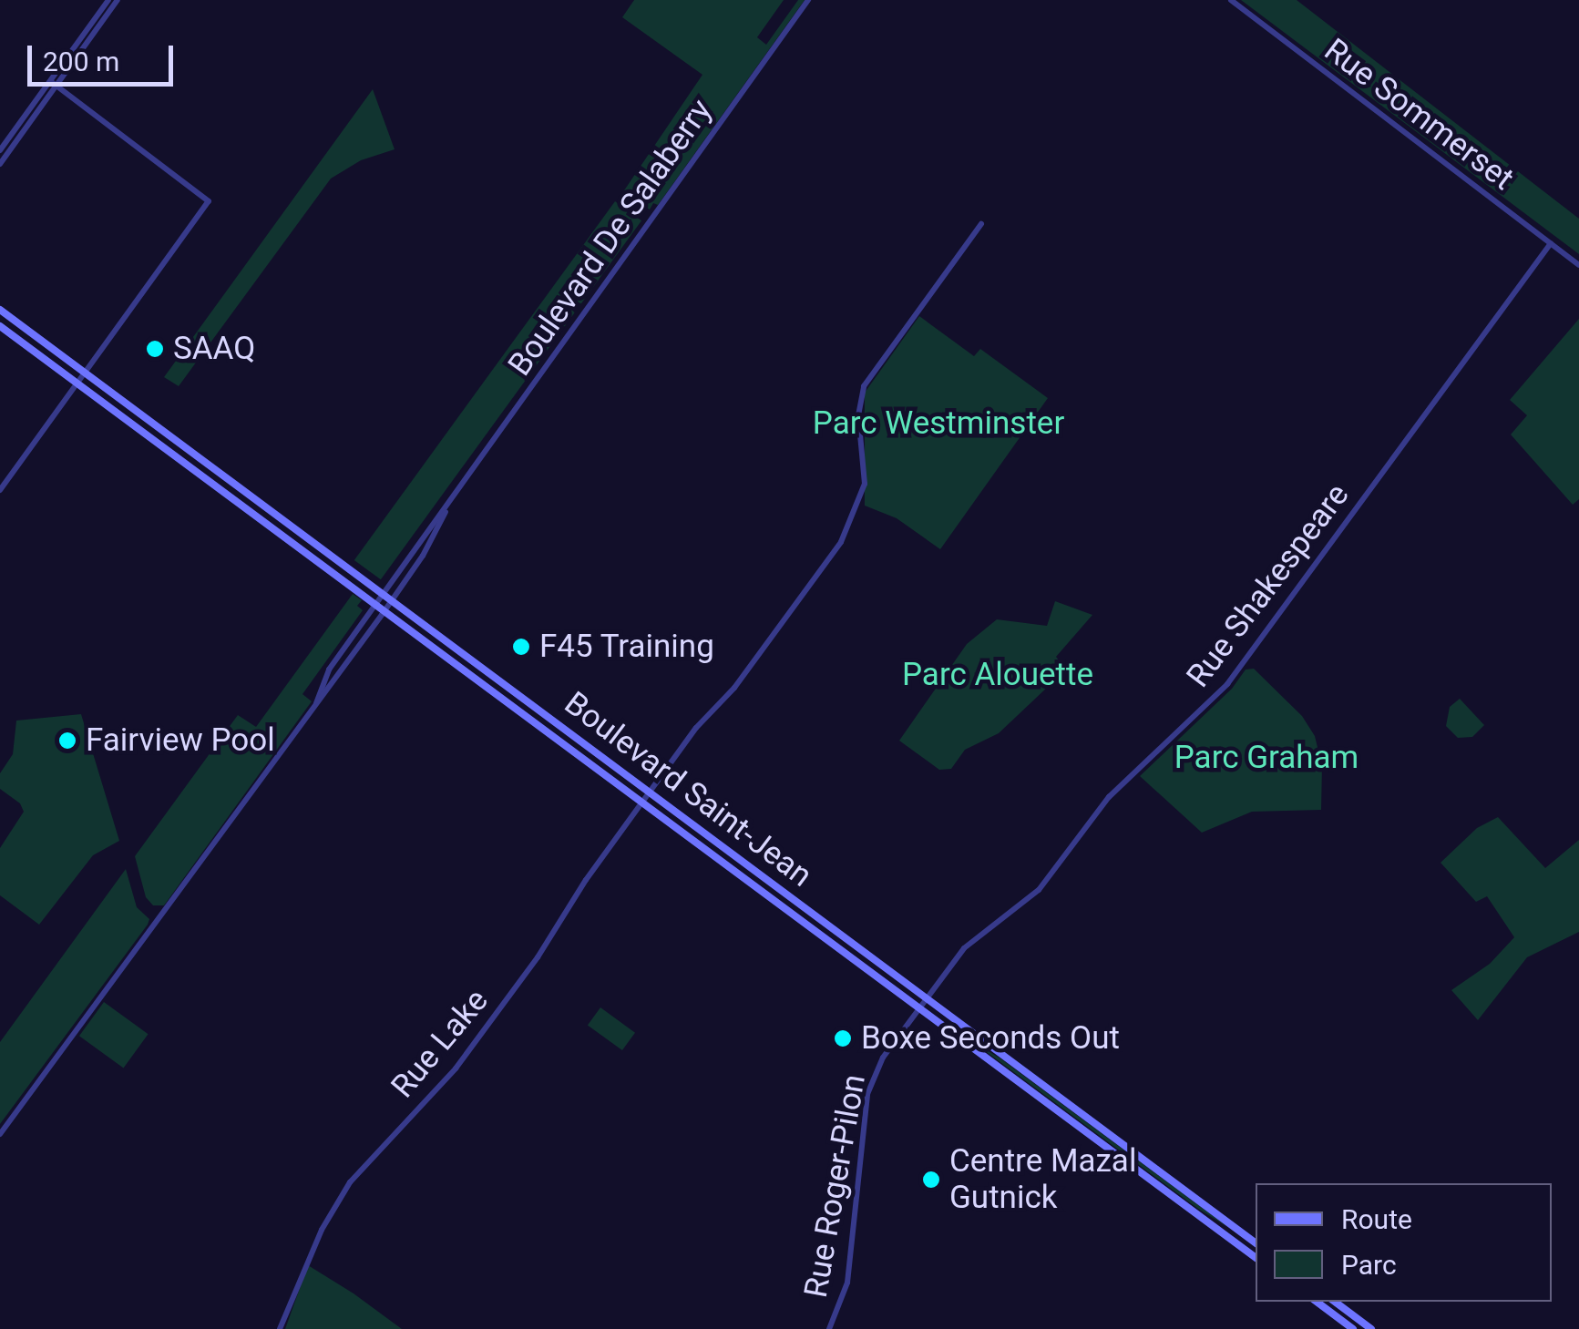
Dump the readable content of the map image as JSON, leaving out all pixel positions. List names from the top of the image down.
{
  "streets": {
    "main road": ["Boulevard Saint-Jean"],
    "street": [
      "Rue Sommerset",
      "Boulevard De Salaberry",
      "Rue Shakespeare",
      "Rue Lake",
      "Rue Roger-Pilon"
    ]
  },
  "crossings": [
    ["Rue Sommerset", "Rue Shakespeare"],
    ["Boulevard De Salaberry", "Boulevard Saint-Jean"],
    ["Rue Shakespeare", "Boulevard Saint-Jean"],
    ["Rue Shakespeare", "Rue Roger-Pilon"],
    ["Boulevard Saint-Jean", "Rue Lake"],
    ["Boulevard Saint-Jean", "Rue Roger-Pilon"]
  ],
  "parks": ["Parc Westminster", "Parc Alouette", "Parc Graham"],
  "places": [
    "SAAQ",
    "F45 Training",
    "Fairview Pool",
    "Boxe Seconds Out",
    "Centre Mazal Gutnick"
  ],
  "legend": ["Route", "Parc"],
  "scale_bar": "200 m"
}
